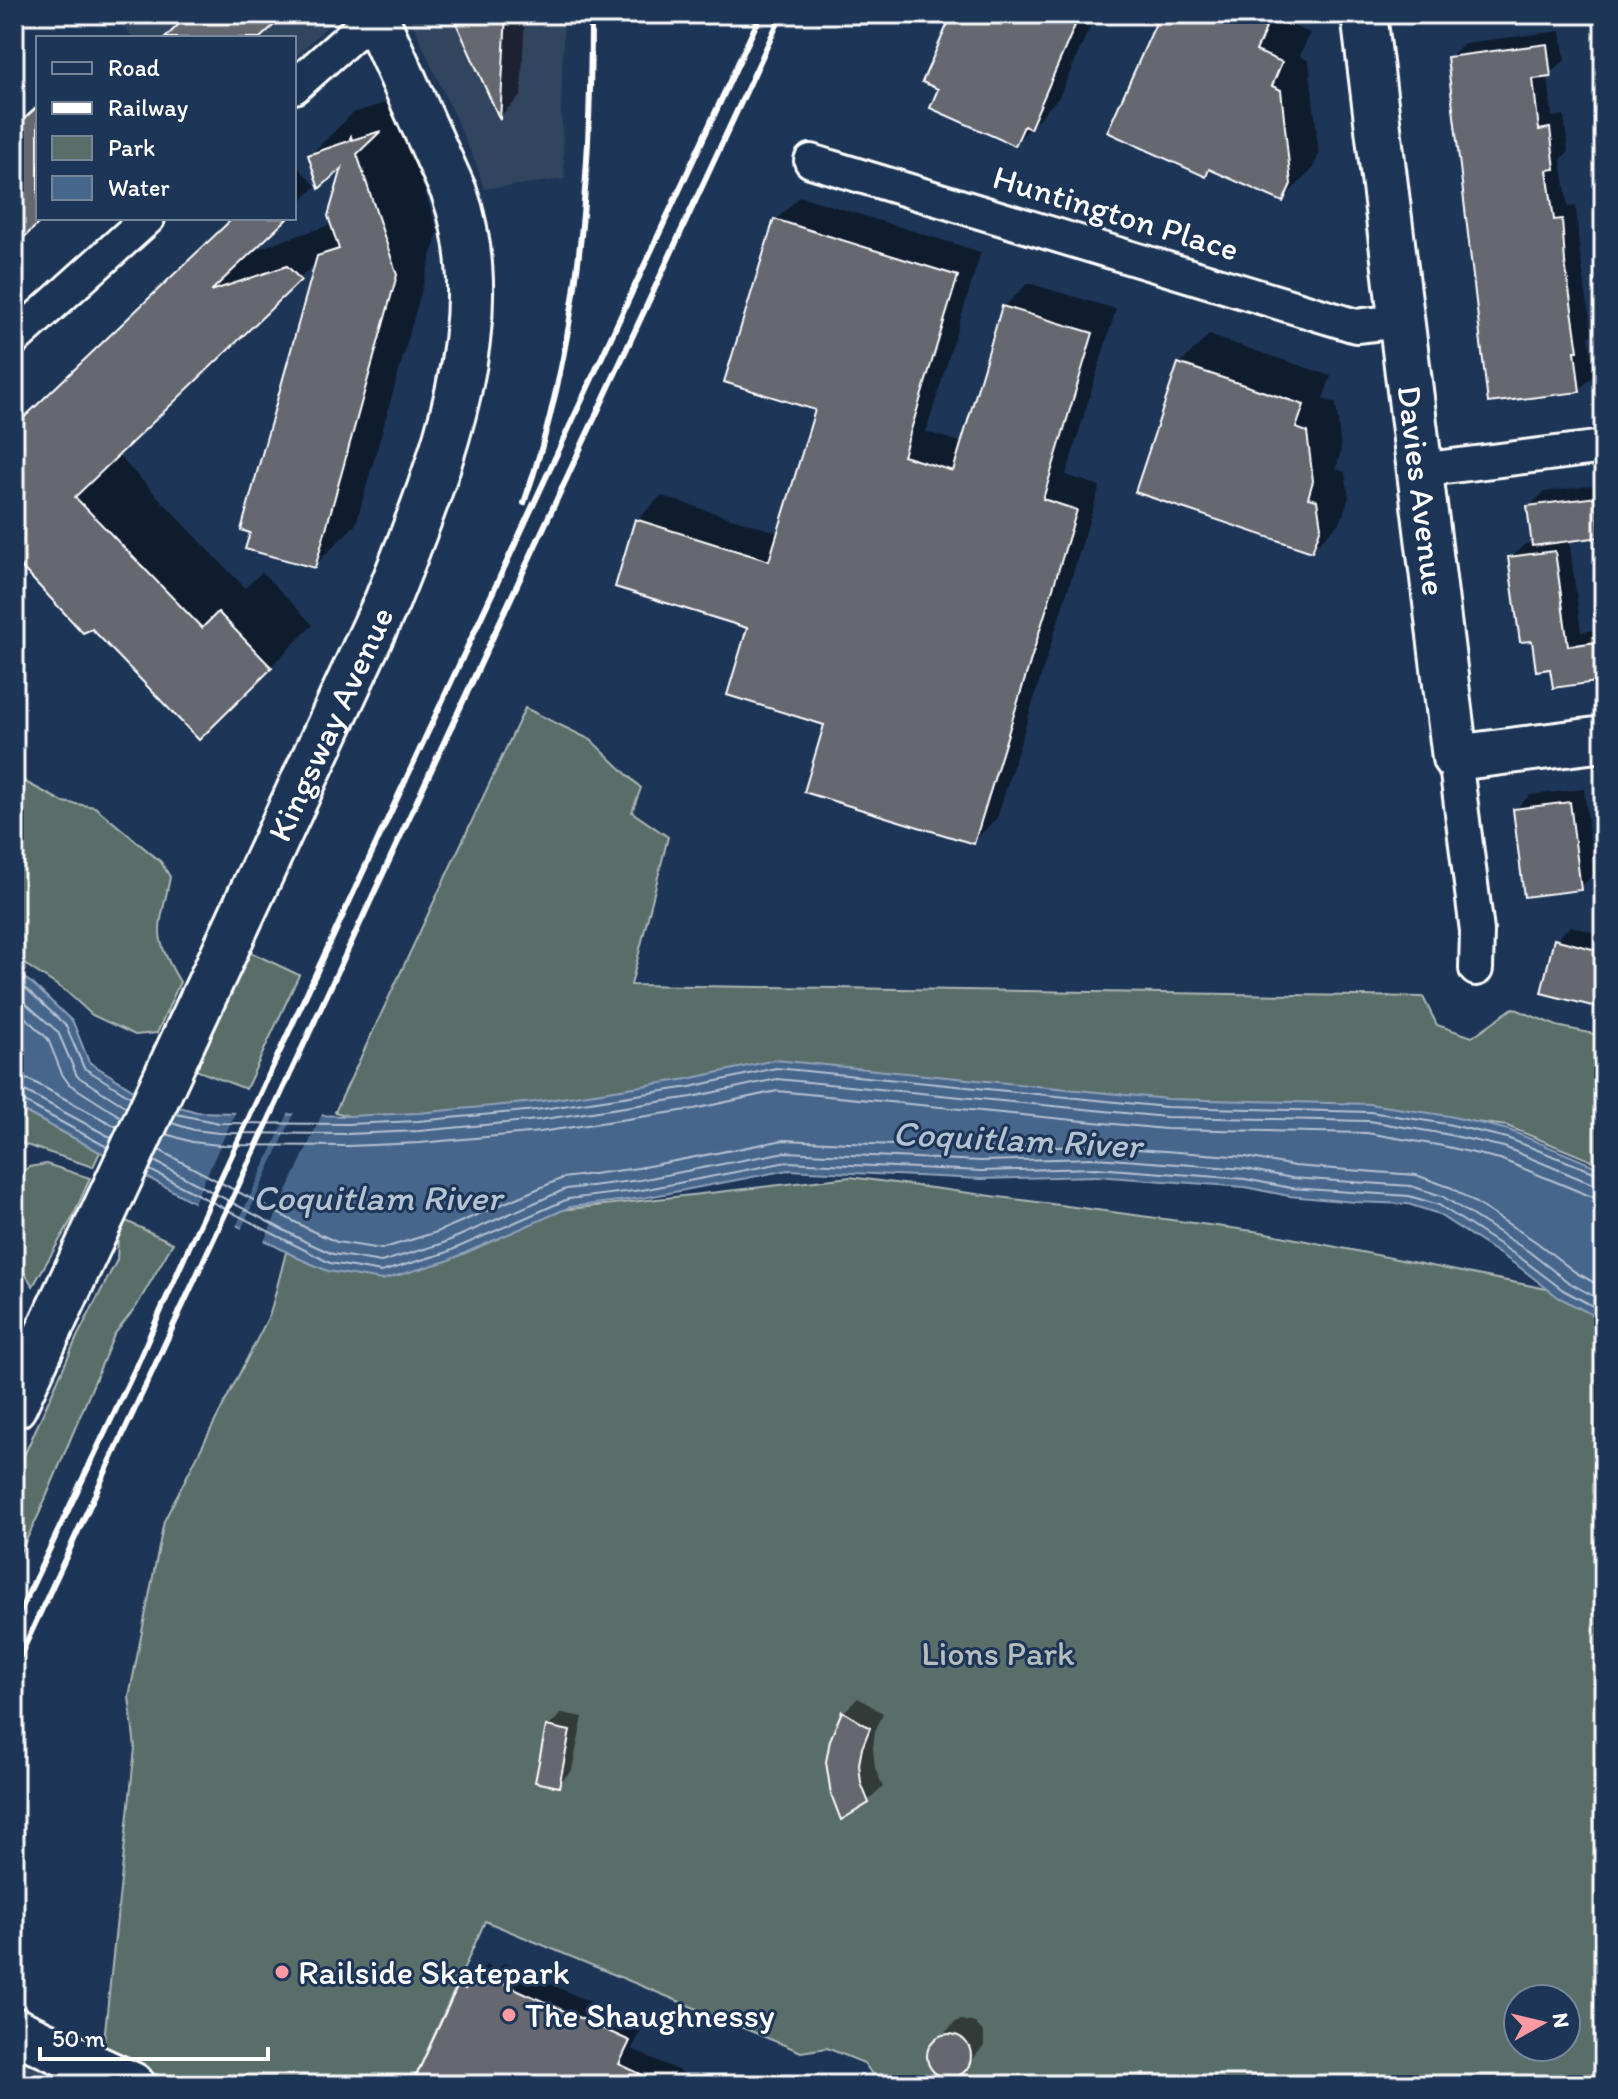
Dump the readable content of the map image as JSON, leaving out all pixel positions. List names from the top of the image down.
{
  "streets": {
    "main road": ["Davies Avenue", "Kingsway Avenue"],
    "street": ["Huntington Place"]
  },
  "crossings": [
    ["Huntington Place", "Davies Avenue"]
  ],
  "water": ["Coquitlam River"],
  "parks": ["Lions Park"],
  "places": ["Railside Skatepark", "The Shaughnessy"],
  "legend": [
    "Road",
    "Railway",
    "Park",
    "Water"
  ],
  "scale_bar": "50 m",
  "north": "right"
}
